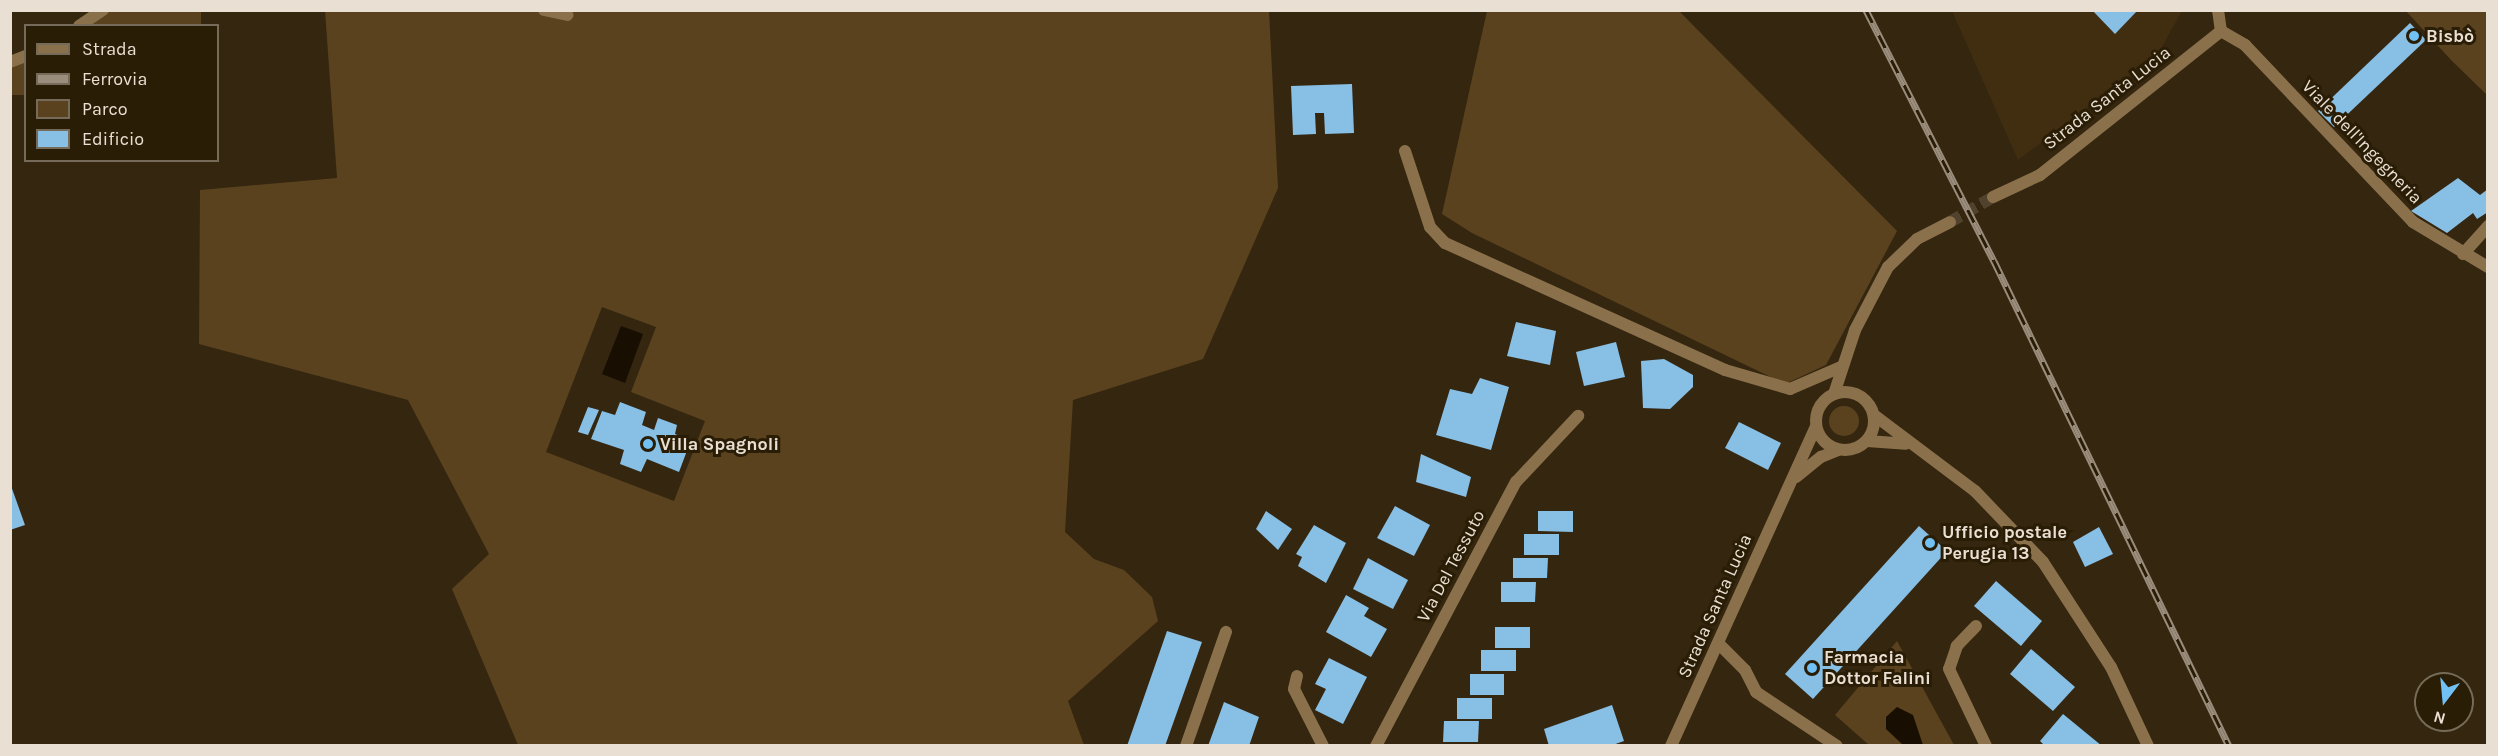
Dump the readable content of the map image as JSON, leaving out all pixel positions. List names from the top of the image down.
{
  "streets": {
    "street": ["Strada Santa Lucia", "Viale dell'Ingegneria", "Via Del Tessuto"]
  },
  "crossings": [
    ["Strada Santa Lucia", "Viale dell'Ingegneria"]
  ],
  "places": [
    "Bisbò",
    "Villa Spagnoli",
    "Ufficio postale Perugia 13",
    "Farmacia Dottor Falini"
  ],
  "legend": [
    "Strada",
    "Ferrovia",
    "Parco",
    "Edificio"
  ],
  "north": "bottom"
}
